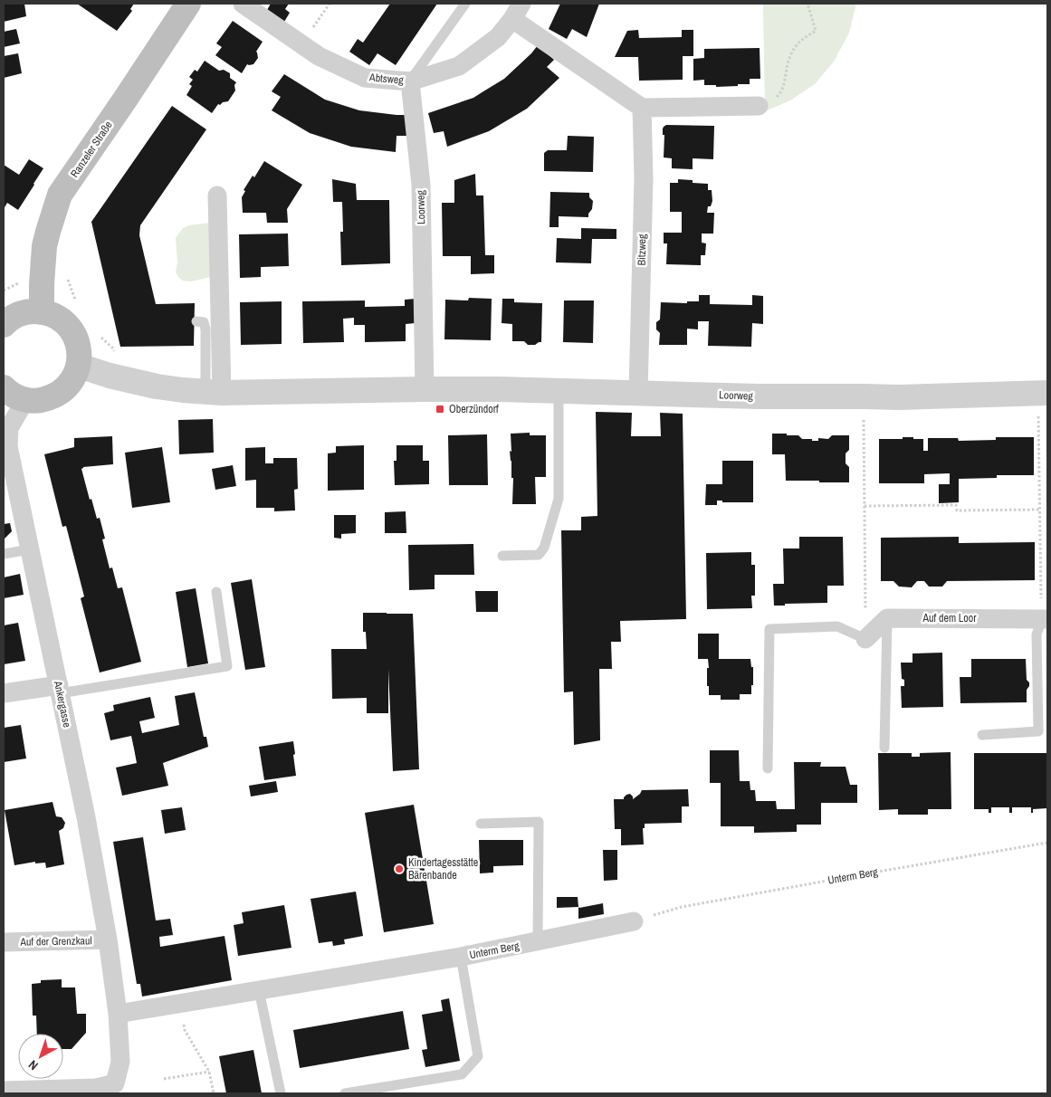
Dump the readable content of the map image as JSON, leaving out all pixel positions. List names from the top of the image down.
{
  "streets": {
    "main road": ["Ranzeler Straße"],
    "street": [
      "Abtsweg",
      "Loorweg",
      "Bitzweg",
      "Auf dem Loor",
      "Ankergasse",
      "Unterm Berg",
      "Auf der Grenzkaul"
    ]
  },
  "crossings": [
    ["Abtsweg", "Loorweg"],
    ["Loorweg", "Bitzweg"],
    ["Ankergasse", "Unterm Berg"],
    ["Ankergasse", "Auf der Grenzkaul"]
  ],
  "places": {
    "transit": ["Oberzündorf"],
    "other": ["Kindertagesstätte Bärenbande"]
  },
  "north": "bottom left"
}
